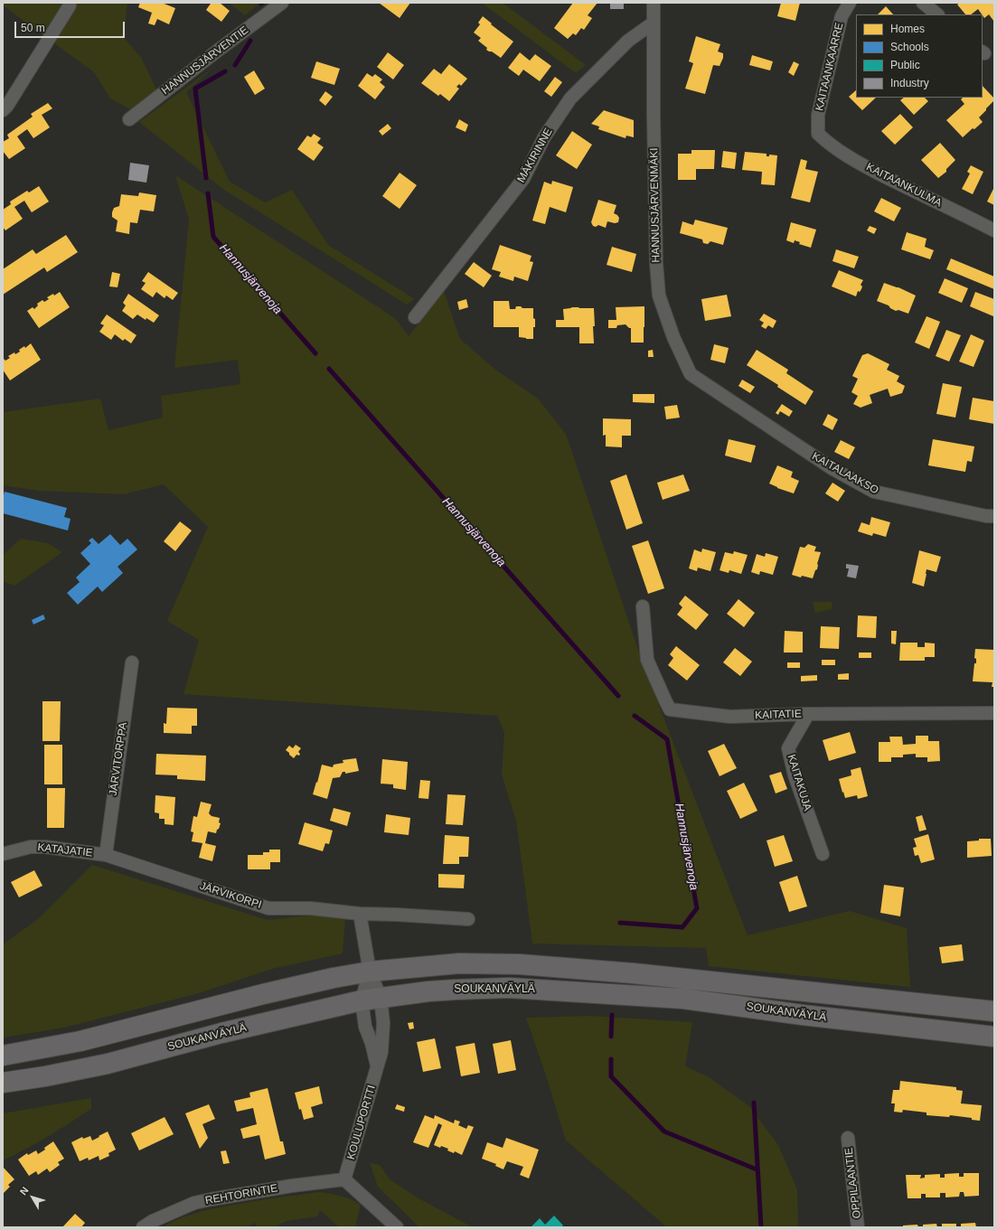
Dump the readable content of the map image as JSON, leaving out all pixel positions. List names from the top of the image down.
{
  "streets": {
    "main road": ["SOUKANVÄYLÄ"],
    "street": [
      "HANNUSJÄRVENTIE",
      "KAITAANKAARRE",
      "MÄKIRINNE",
      "KAITAANKULMA",
      "HANNUSJÄRVENMÄKI",
      "KAITALAAKSO",
      "KAITATIE",
      "JÄRVITORPPA",
      "KAITAKUJA",
      "KATAJATIE",
      "JÄRVIKORPI",
      "KOULUPORTTI",
      "OPPILAANTIE",
      "REHTORINTIE"
    ]
  },
  "crossings": [
    ["KAITAANKAARRE", "KAITAANKULMA"],
    ["MÄKIRINNE", "HANNUSJÄRVENMÄKI"],
    ["HANNUSJÄRVENMÄKI", "KAITALAAKSO"],
    ["KAITATIE", "KAITAKUJA"],
    ["JÄRVITORPPA", "KATAJATIE"],
    ["JÄRVITORPPA", "JÄRVIKORPI"],
    ["KATAJATIE", "JÄRVIKORPI"],
    ["SOUKANVÄYLÄ", "KOULUPORTTI"],
    ["KOULUPORTTI", "REHTORINTIE"]
  ],
  "water": ["Hannusjärvenoja"],
  "legend": [
    "Homes",
    "Schools",
    "Public",
    "Industry"
  ],
  "scale_bar": "50 m",
  "north": "top left"
}
